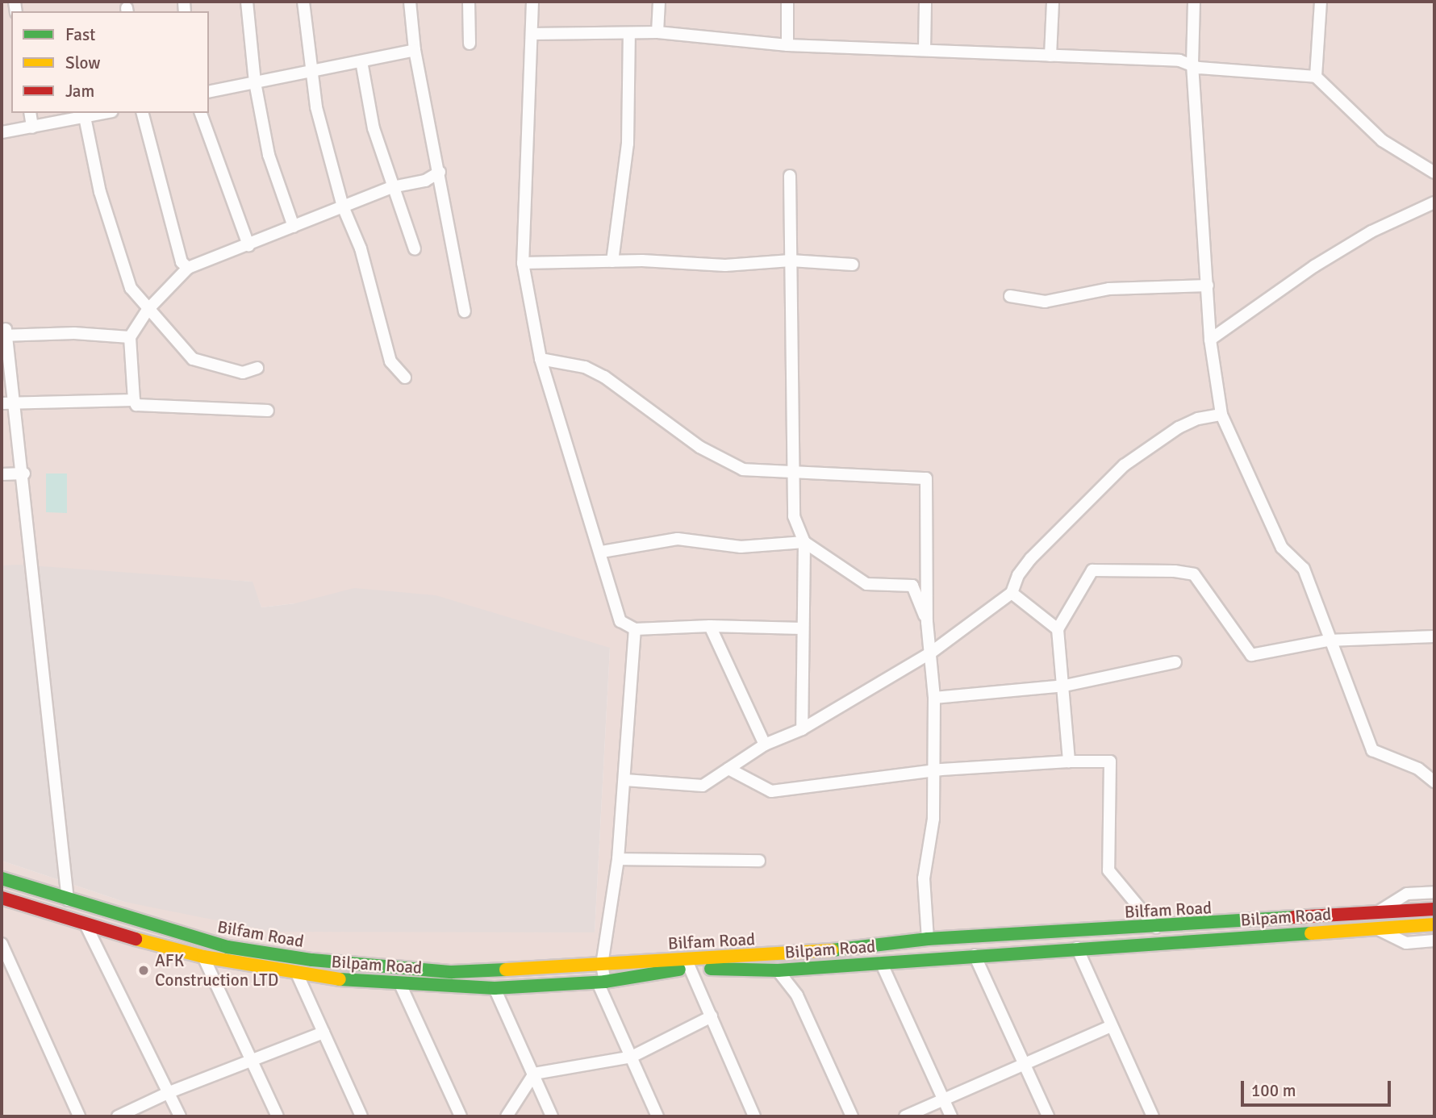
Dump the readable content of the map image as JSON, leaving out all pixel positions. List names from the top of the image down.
{
  "streets": {
    "main road": ["Bilfam Road", "Bilpam Road"]
  },
  "crossings": [
    ["Bilfam Road", "Bilpam Road"]
  ],
  "places": ["AFK Construction LTD"],
  "legend": ["Fast", "Slow", "Jam"],
  "scale_bar": "100 m"
}
